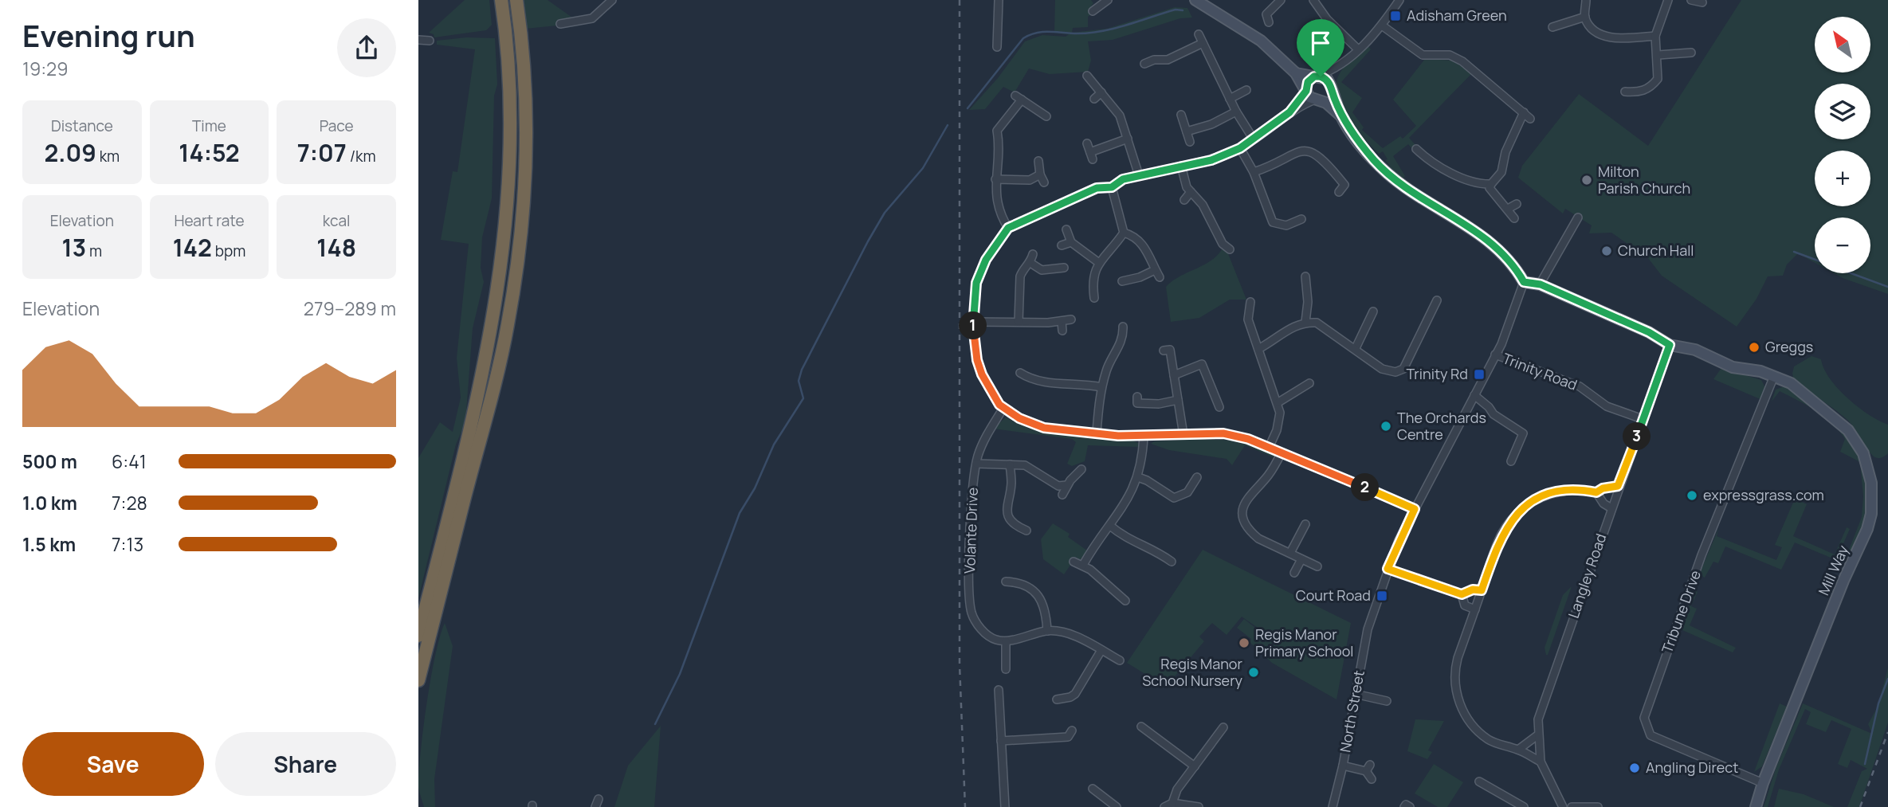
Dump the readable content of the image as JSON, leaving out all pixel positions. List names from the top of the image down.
{
  "streets": {
    "street": [
      "Trinity Road",
      "Volante Drive",
      "Mill Way",
      "Langley Road",
      "Tribune Drive",
      "North Street"
    ]
  },
  "crossings": [
    ["Trinity Road", "Langley Road"],
    ["Trinity Road", "North Street"],
    ["Mill Way", "Langley Road"],
    ["Mill Way", "Tribune Drive"],
    ["Mill Way", "North Street"]
  ],
  "places": {
    "transit": ["Adisham Green", "Trinity Rd", "Court Road"],
    "other": [
      "Milton Parish Church",
      "Church Hall",
      "Greggs",
      "The Orchards Centre",
      "expressgrass.com",
      "Regis Manor Primary School",
      "Regis Manor School Nursery",
      "Angling Direct"
    ]
  },
  "north": "top left",
  "page": {
    "heading": ["Evening run", "19:29"],
    "map_buttons": ["+", "−"],
    "stats": [
      ["Distance", "2.09 km"],
      ["Time", "14:52"],
      ["Pace", "7:07 /km"],
      ["Elevation", "13 m"],
      ["Heart rate", "142 bpm"],
      ["kcal", "148"]
    ],
    "chart": ["Elevation", "279–289 m"],
    "pins": ["1", "3", "2"],
    "list": [
      {
        "name": "500 m",
        "note": "6:41"
      },
      {
        "name": "1.0 km",
        "note": "7:28"
      },
      {
        "name": "1.5 km",
        "note": "7:13"
      }
    ],
    "buttons": ["Save", "Share"]
  }
}
